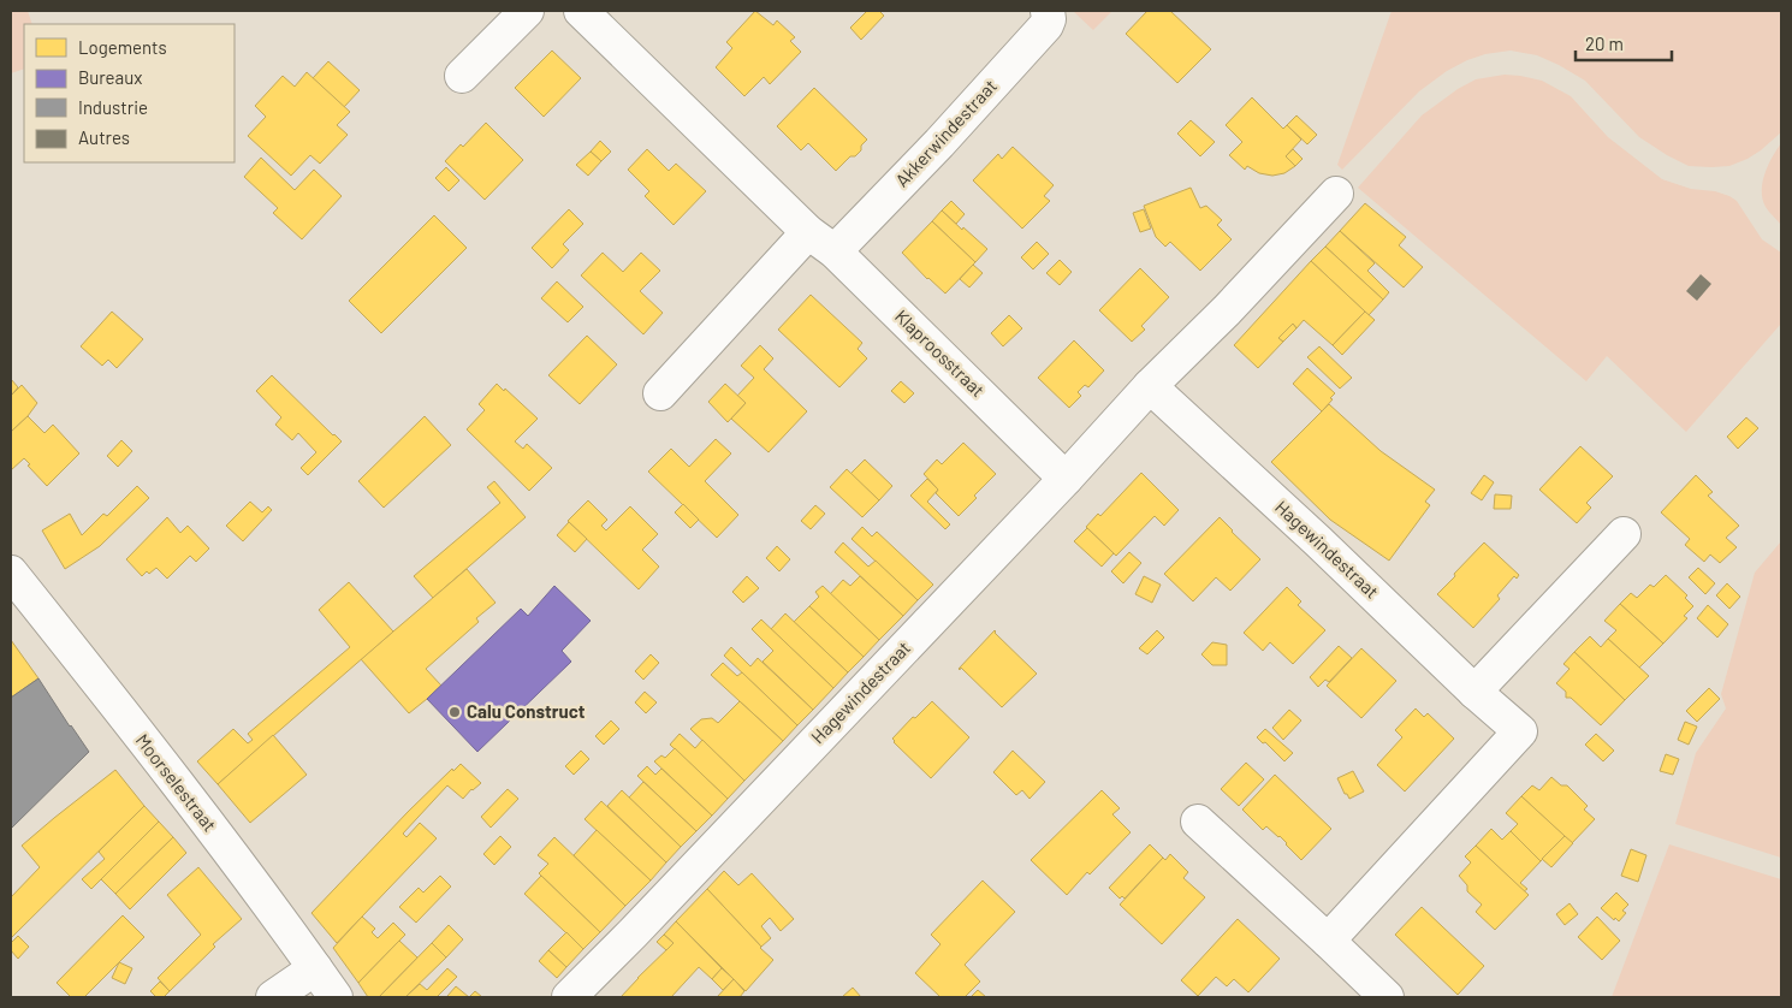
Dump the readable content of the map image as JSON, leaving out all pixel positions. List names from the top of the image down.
{
  "streets": {
    "street": [
      "Akkerwindestraat",
      "Klaproosstraat",
      "Hagewindestraat",
      "Moorselestraat"
    ]
  },
  "crossings": [
    ["Akkerwindestraat", "Klaproosstraat"],
    ["Klaproosstraat", "Hagewindestraat"]
  ],
  "places": ["Calu Construct"],
  "legend": [
    "Logements",
    "Bureaux",
    "Industrie",
    "Autres"
  ],
  "scale_bar": "20 m"
}
